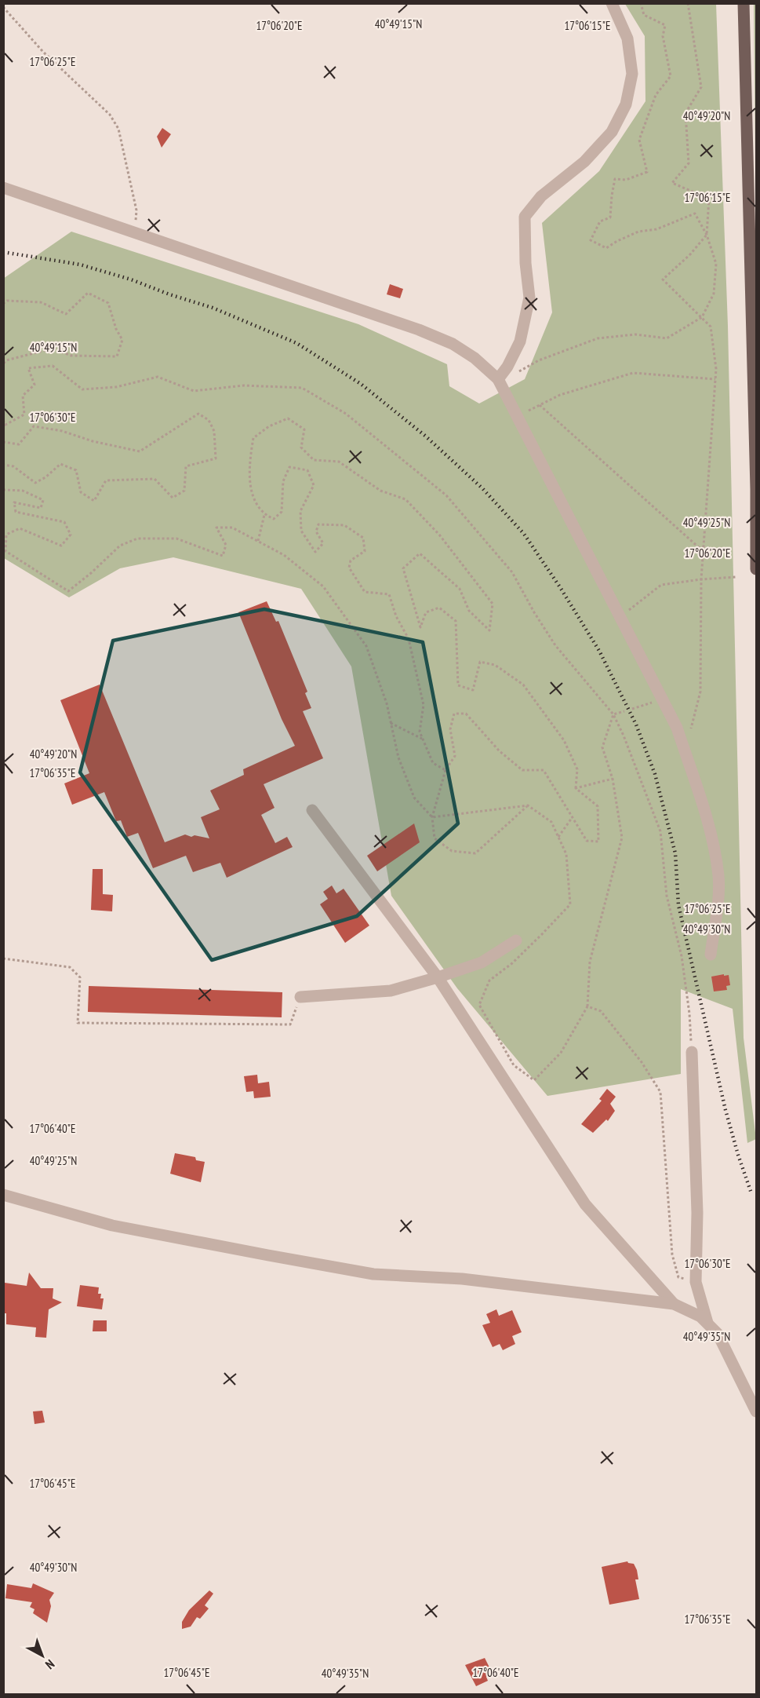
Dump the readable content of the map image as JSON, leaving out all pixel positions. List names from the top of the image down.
{
  "north": "bottom right",
  "coordinates": [
    "40°49'15\"N",
    "17°06'20\"E",
    "17°06'15\"E",
    "17°06'25\"E",
    "40°49'20\"N",
    "17°06'30\"E",
    "40°49'25\"N",
    "17°06'35\"E",
    "40°49'30\"N",
    "17°06'40\"E",
    "40°49'35\"N",
    "17°06'45\"E"
  ]
}
